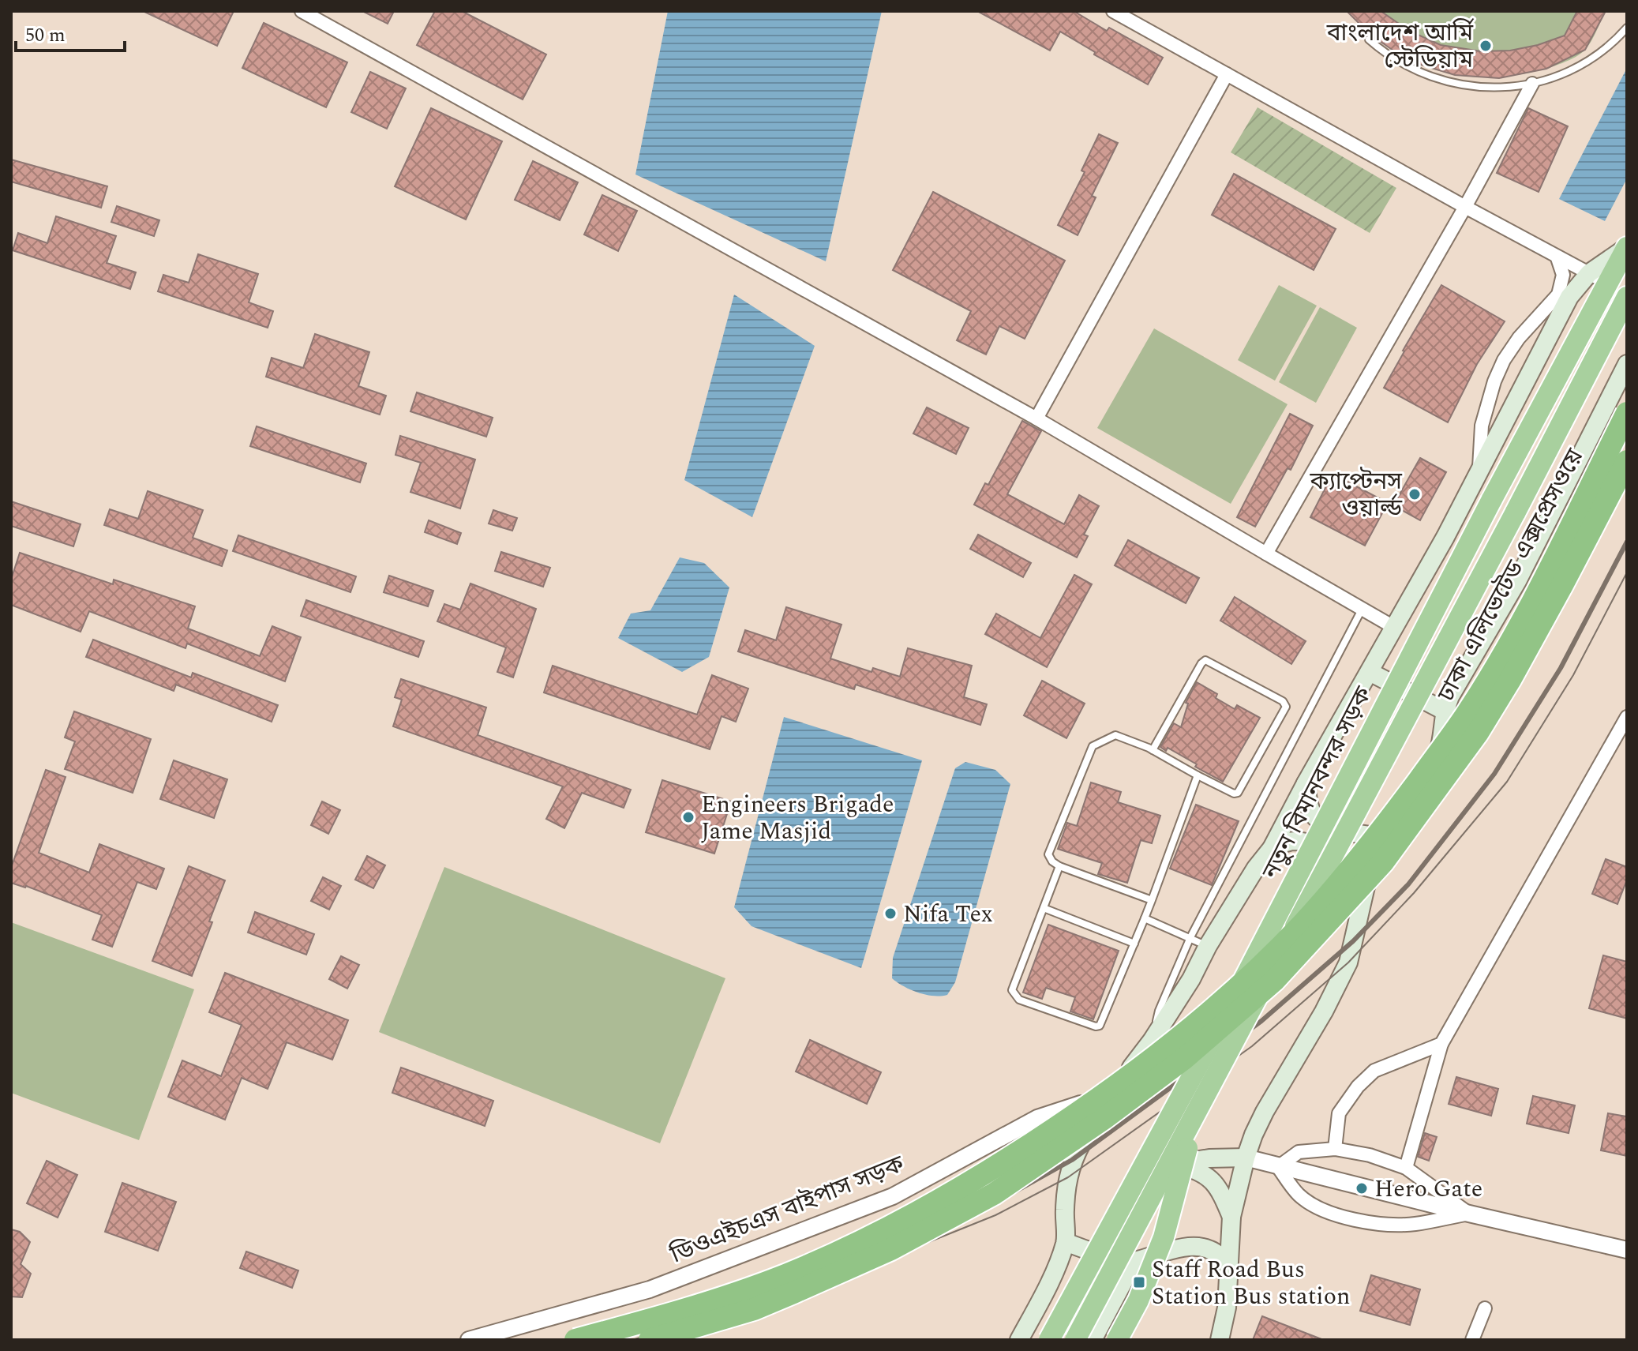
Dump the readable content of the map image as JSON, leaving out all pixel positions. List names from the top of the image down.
{
  "streets": {
    "highway": ["ঢাকা এলিভেটেড এক্সপ্রেসওয়ে", "নতুন বিমানবন্দর সড়ক"],
    "street": ["ডিওএইচএস বাইপাস সড়ক"]
  },
  "places": {
    "other": [
      "বাংলাদেশ আর্মি স্টেডিয়াম",
      "ক্যাপ্টেনস ওয়ার্ল্ড",
      "Engineers Brigade Jame Masjid",
      "Nifa Tex",
      "Hero Gate"
    ],
    "transit": ["Staff Road Bus Station Bus station"]
  },
  "scale_bar": "50 m"
}
